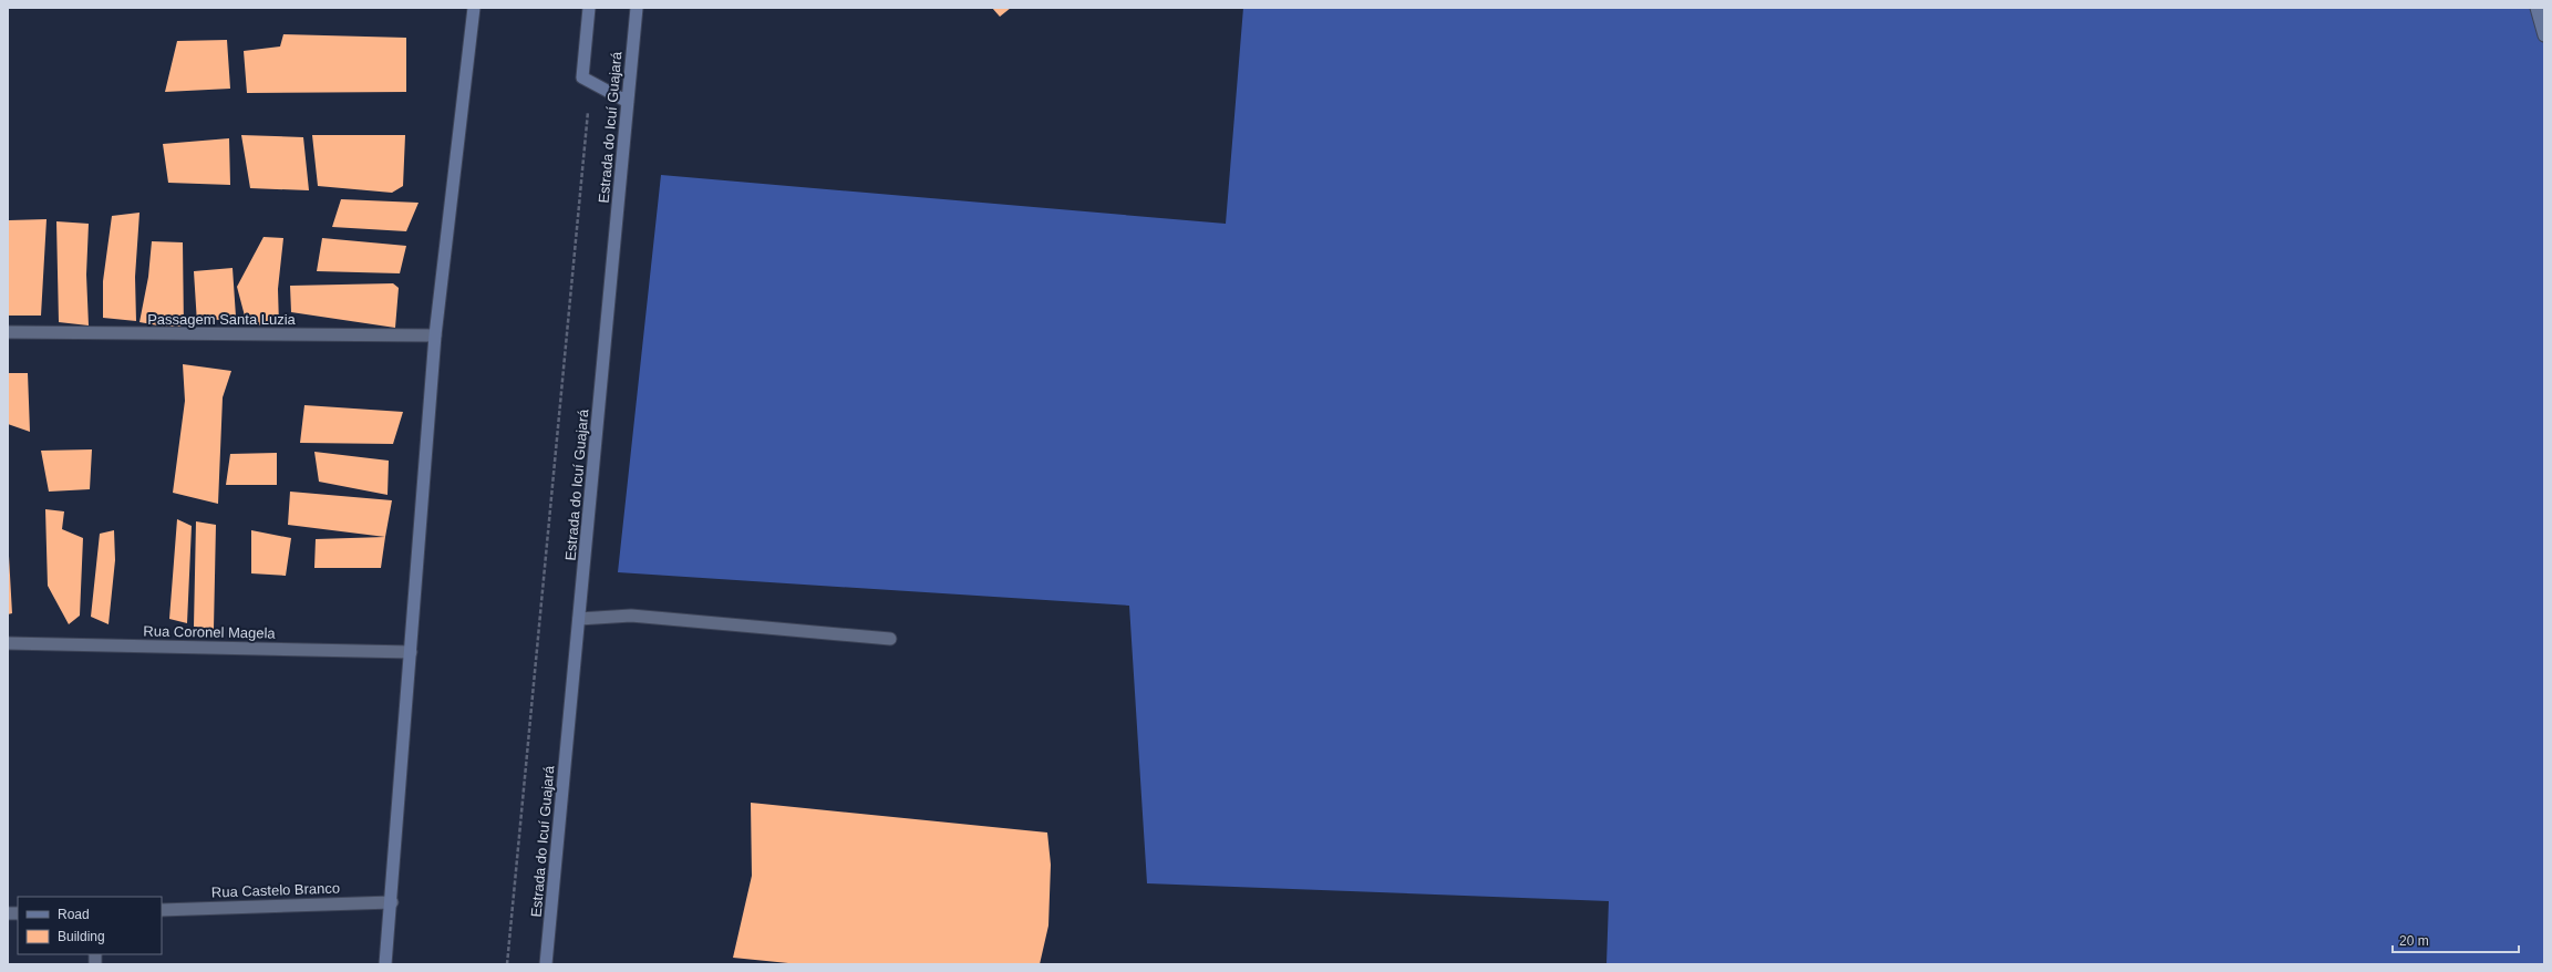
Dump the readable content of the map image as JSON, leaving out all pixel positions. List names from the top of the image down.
{
  "streets": {
    "main road": ["Estrada do Icuí Guajará"],
    "street": ["Passagem Santa Luzia", "Rua Coronel Magela", "Rua Castelo Branco"]
  },
  "legend": ["Road", "Building"],
  "scale_bar": "20 m"
}
